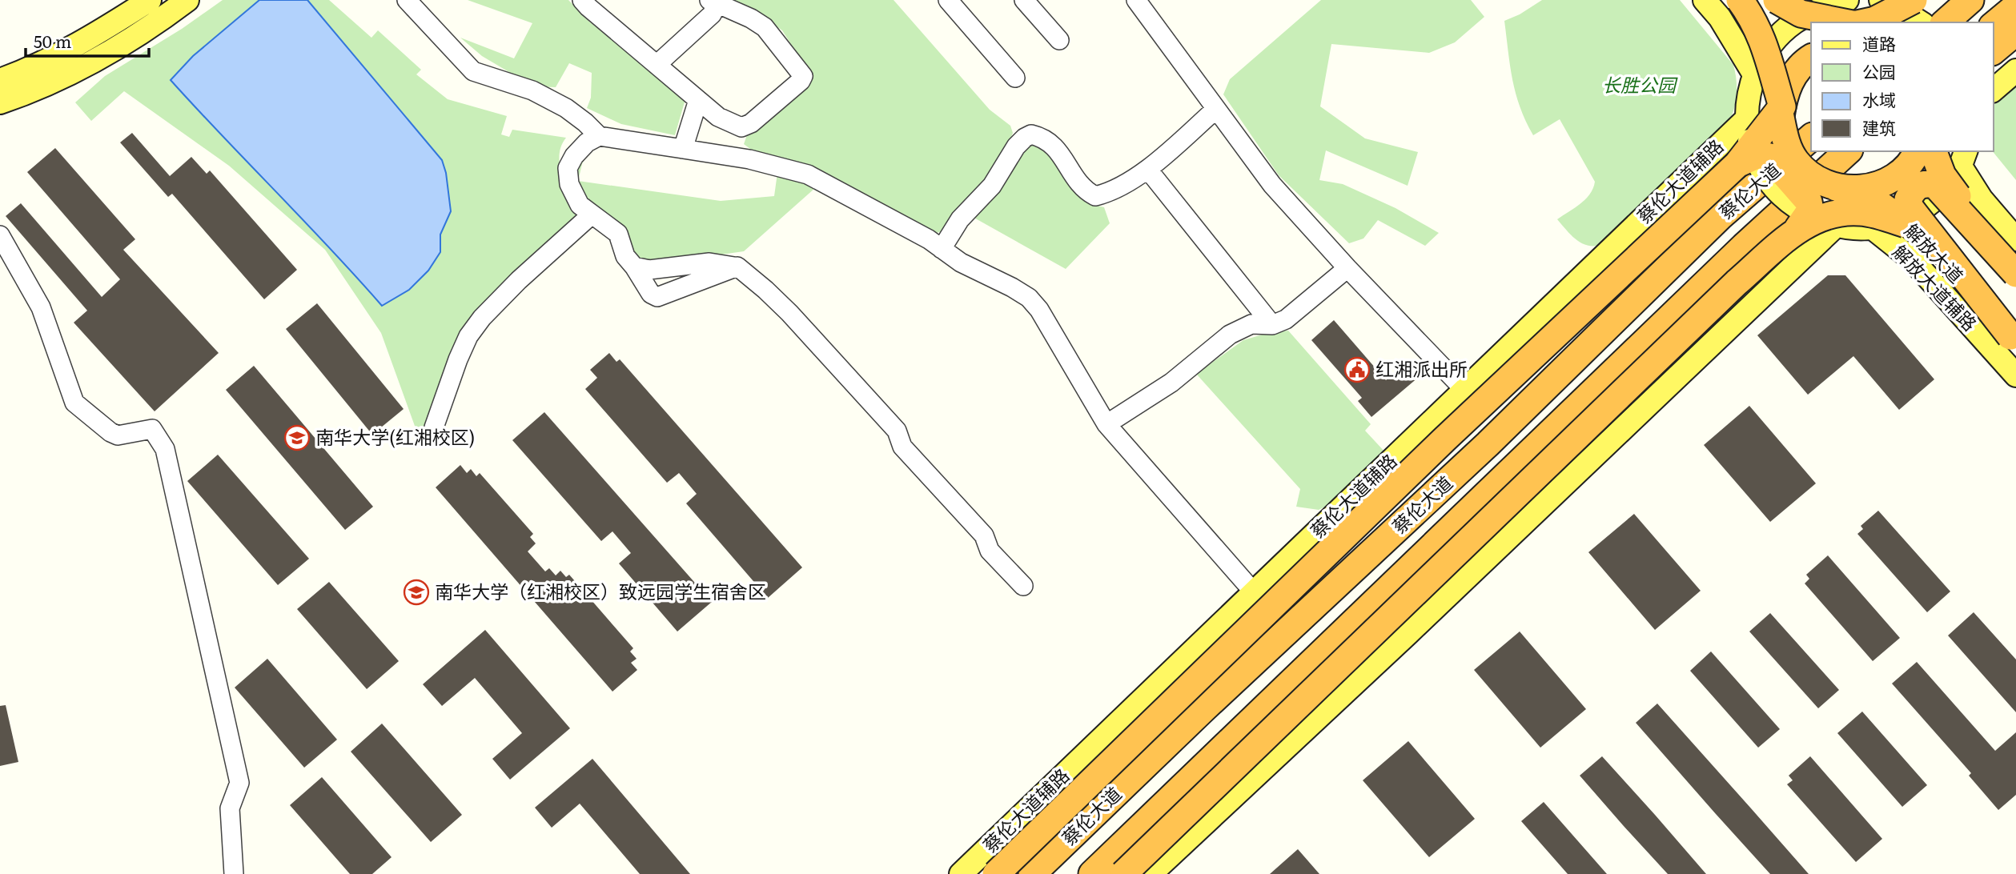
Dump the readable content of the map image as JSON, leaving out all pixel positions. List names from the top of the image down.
{
  "streets": {
    "highway": ["蔡伦大道", "解放大道"],
    "main road": ["蔡伦大道辅路", "解放大道辅路"]
  },
  "parks": ["长胜公园"],
  "places": {
    "public building": ["红湘派出所"],
    "school or university": ["南华大学(红湘校区)", "南华大学（红湘校区）致远园学生宿舍区"]
  },
  "legend": [
    "道路",
    "公园",
    "水域",
    "建筑"
  ],
  "scale_bar": "50 m"
}
